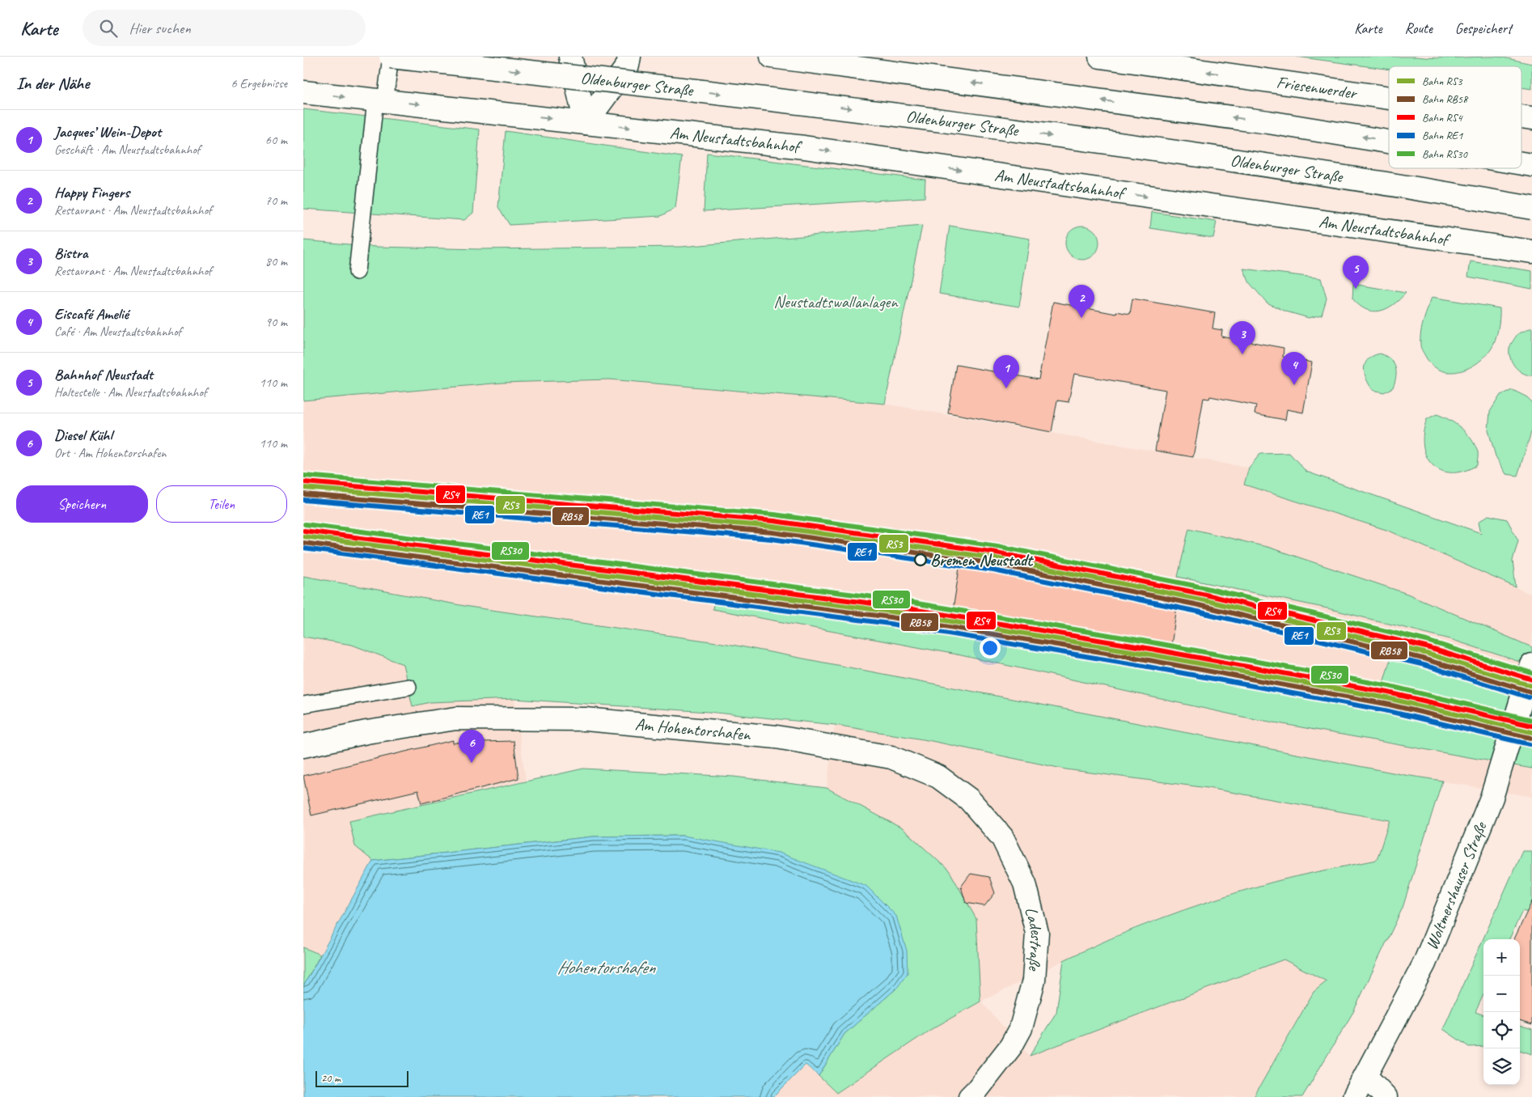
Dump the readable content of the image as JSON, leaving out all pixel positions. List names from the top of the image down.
{
  "streets": {
    "main road": [
      "Oldenburger Straße",
      "Friesenwerder",
      "Am Neustadtsbahnhof",
      "Am Hohentorshafen",
      "Woltmershauser Straße",
      "Ladestraße"
    ]
  },
  "crossings": [
    ["Am Hohentorshafen", "Ladestraße"]
  ],
  "water": ["Hohentorshafen"],
  "parks": ["Neustadtswallanlagen"],
  "places": ["Bremen Neustadt"],
  "lines": [
    "rail line RS30",
    "rail line RS4",
    "rail line RS3",
    "rail line RB58",
    "rail line RE1"
  ],
  "legend": [
    "Bahn RS3",
    "Bahn RB58",
    "Bahn RS4",
    "Bahn RE1",
    "Bahn RS30"
  ],
  "scale_bar": "20 m",
  "page": {
    "header": "Karte",
    "search": "Hier suchen",
    "nav": ["Karte", "Route", "Gespeichert"],
    "heading": ["In der Nähe", "6 Ergebnisse"],
    "list": [
      {
        "mark": "1",
        "name": "Jacques’ Wein-Depot",
        "note": "Geschäft · Am Neustadtsbahnhof",
        "value": "60 m"
      },
      {
        "mark": "2",
        "name": "Happy Fingers",
        "note": "Restaurant · Am Neustadtsbahnhof",
        "value": "70 m"
      },
      {
        "mark": "3",
        "name": "Bistra",
        "note": "Restaurant · Am Neustadtsbahnhof",
        "value": "80 m"
      },
      {
        "mark": "4",
        "name": "Eiscafé Amelié",
        "note": "Café · Am Neustadtsbahnhof",
        "value": "90 m"
      },
      {
        "mark": "5",
        "name": "Bahnhof Neustadt",
        "note": "Haltestelle · Am Neustadtsbahnhof",
        "value": "110 m"
      },
      {
        "mark": "6",
        "name": "Diesel Kühl",
        "note": "Ort · Am Hohentorshafen",
        "value": "110 m"
      }
    ],
    "pins": [
      "5",
      "2",
      "3",
      "4",
      "1",
      "6"
    ],
    "buttons": ["Speichern", "Teilen"],
    "map_buttons": ["+", "−"],
    "scale": "20 m"
  }
}
